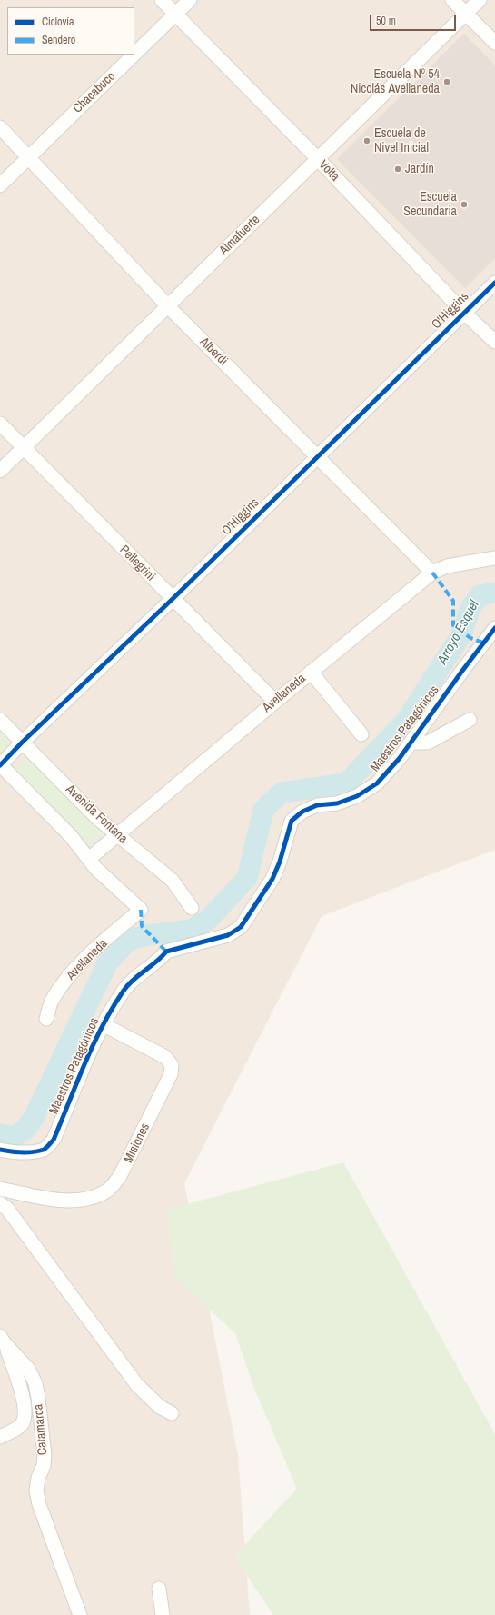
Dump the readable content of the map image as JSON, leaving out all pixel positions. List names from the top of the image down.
{
  "streets": {
    "street": [
      "Chacabuco",
      "Volta",
      "Almafuerte",
      "O'Higgins",
      "Alberdi",
      "Pellegrini",
      "Avellaneda",
      "Maestros Patagónicos",
      "Avenida Fontana",
      "Misiones",
      "Catamarca"
    ]
  },
  "crossings": [
    ["Chacabuco", "Volta"],
    ["Chacabuco", "Alberdi"],
    ["Volta", "Almafuerte"],
    ["Volta", "O'Higgins"],
    ["Almafuerte", "Alberdi"],
    ["Almafuerte", "Pellegrini"],
    ["O'Higgins", "Alberdi"],
    ["O'Higgins", "Pellegrini"],
    ["O'Higgins", "Avenida Fontana"],
    ["Alberdi", "Avellaneda"],
    ["Pellegrini", "Avellaneda"],
    ["Avellaneda", "Avenida Fontana"],
    ["Maestros Patagónicos", "Misiones"]
  ],
  "water": ["Arroyo Esquel"],
  "places": [
    "Escuela Nº 54 Nicolás Avellaneda",
    "Escuela de Nivel Inicial",
    "Jardín",
    "Escuela Secundaria"
  ],
  "legend": ["Ciclovía", "Sendero"],
  "scale_bar": "50 m"
}
